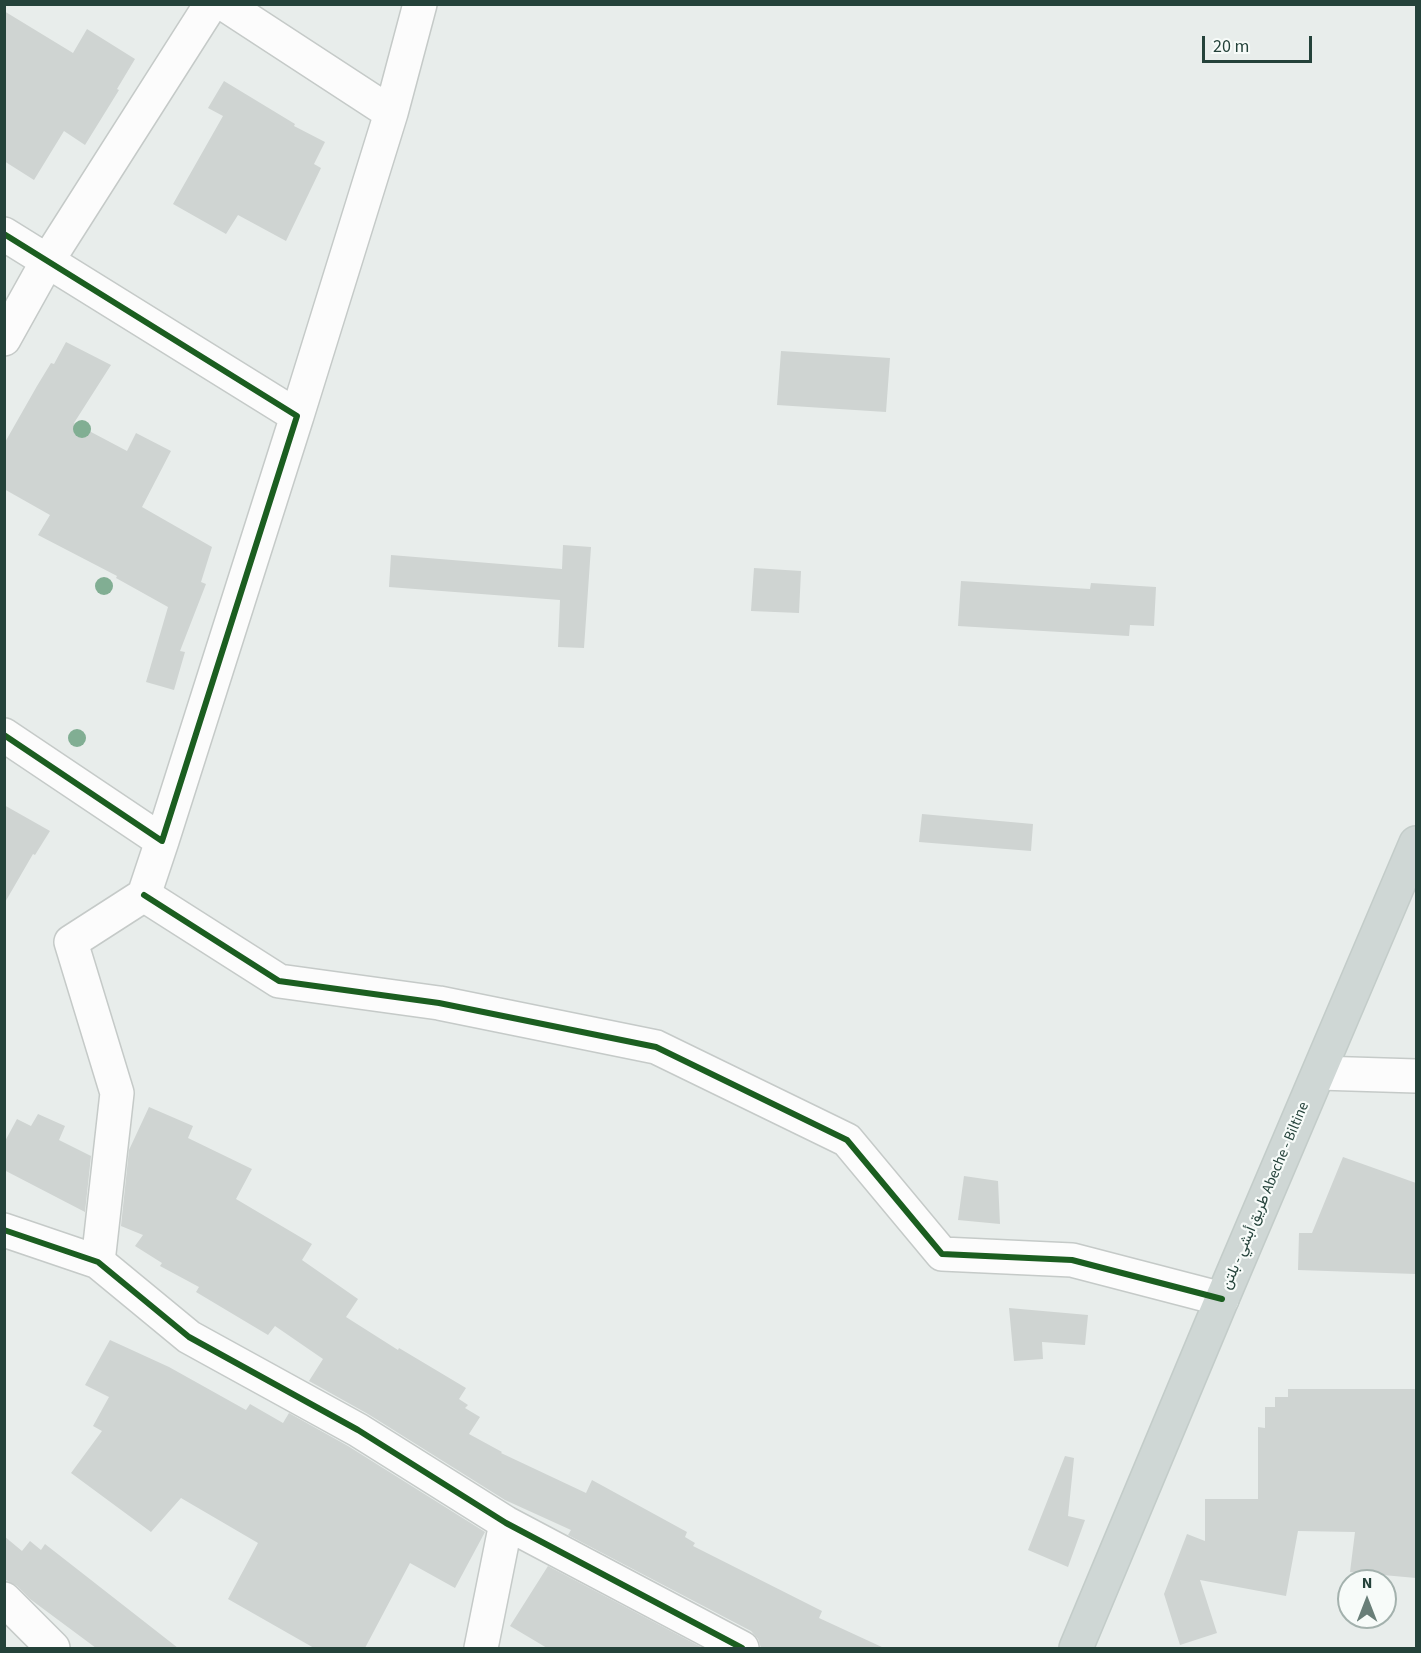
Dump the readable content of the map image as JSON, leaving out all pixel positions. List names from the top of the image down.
{
  "streets": {
    "main road": ["طريق أبشي - بلتن Abeche - Biltine"]
  },
  "scale_bar": "20 m",
  "north": "top"
}
